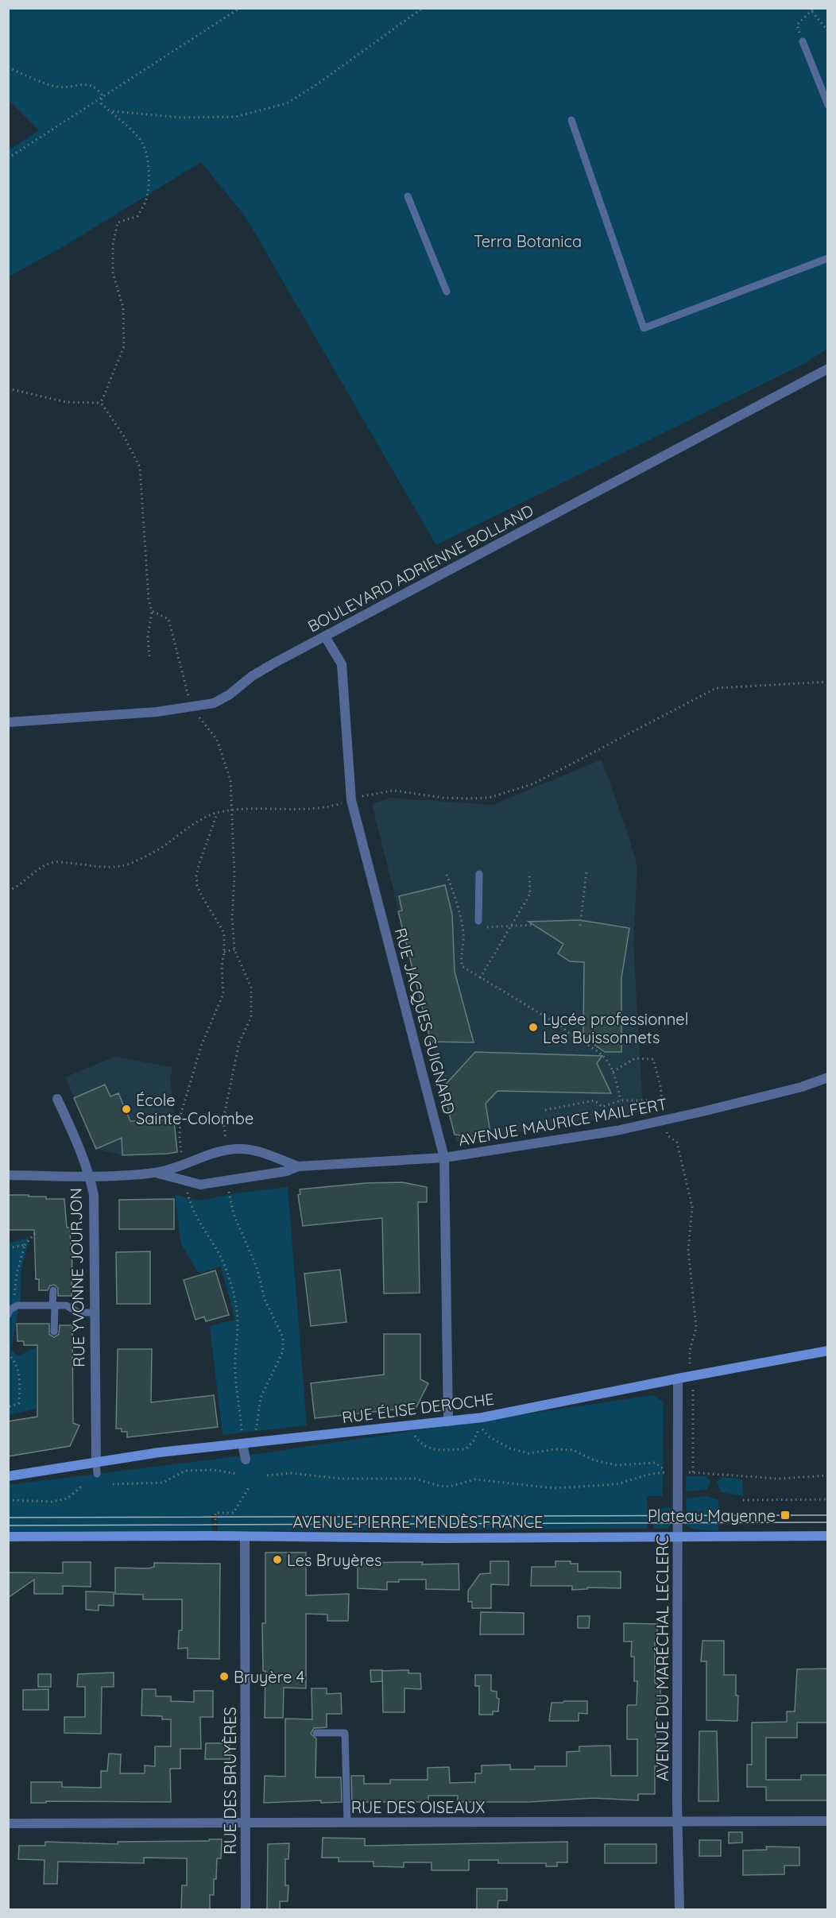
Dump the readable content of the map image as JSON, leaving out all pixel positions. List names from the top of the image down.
{
  "streets": {
    "main road": ["RUE ÉLISE DEROCHE", "AVENUE PIERRE MENDÈS FRANCE"],
    "street": [
      "BOULEVARD ADRIENNE BOLLAND",
      "RUE JACQUES GUIGNARD",
      "AVENUE MAURICE MAILFERT",
      "RUE YVONNE JOURJON",
      "AVENUE DU MARÉCHAL LECLERC",
      "RUE DES BRUYÈRES",
      "RUE DES OISEAUX"
    ]
  },
  "crossings": [
    ["BOULEVARD ADRIENNE BOLLAND", "RUE JACQUES GUIGNARD"],
    ["RUE JACQUES GUIGNARD", "AVENUE MAURICE MAILFERT"],
    ["RUE JACQUES GUIGNARD", "RUE ÉLISE DEROCHE"],
    ["AVENUE MAURICE MAILFERT", "RUE YVONNE JOURJON"],
    ["RUE YVONNE JOURJON", "RUE ÉLISE DEROCHE"],
    ["RUE ÉLISE DEROCHE", "AVENUE DU MARÉCHAL LECLERC"],
    ["AVENUE PIERRE MENDÈS FRANCE", "AVENUE DU MARÉCHAL LECLERC"],
    ["AVENUE PIERRE MENDÈS FRANCE", "RUE DES BRUYÈRES"],
    ["AVENUE DU MARÉCHAL LECLERC", "RUE DES OISEAUX"],
    ["RUE DES BRUYÈRES", "RUE DES OISEAUX"]
  ],
  "parks": ["Terra Botanica"],
  "places": {
    "other": [
      "Lycée professionnel Les Buissonnets",
      "École Sainte-Colombe",
      "Les Bruyères",
      "Bruyère 4"
    ],
    "transit": ["Plateau Mayenne"]
  }
}
